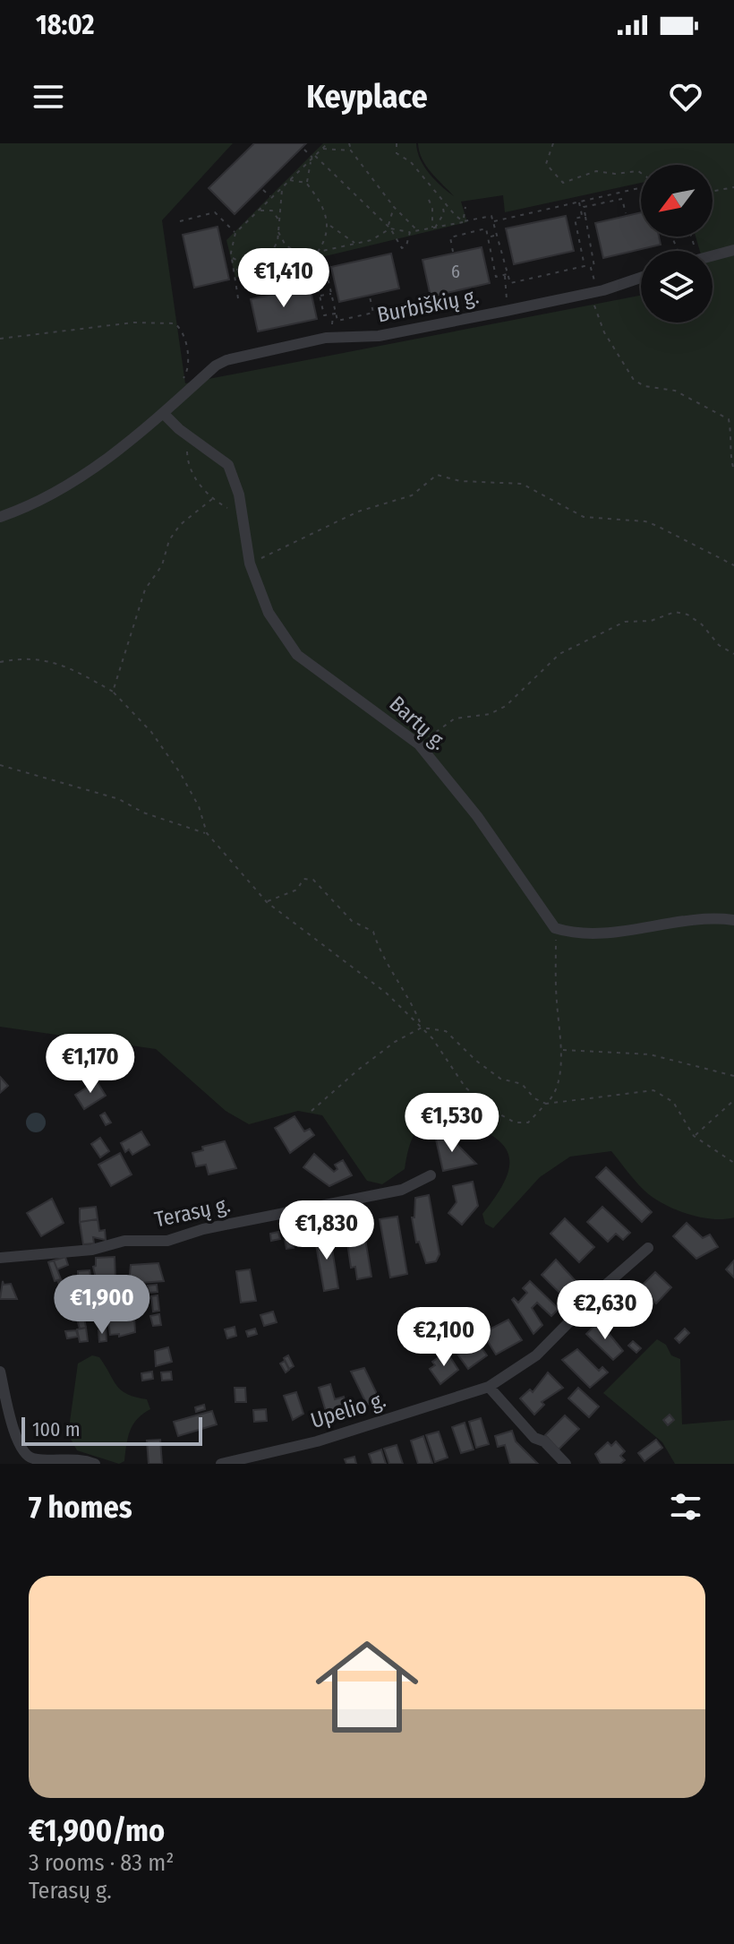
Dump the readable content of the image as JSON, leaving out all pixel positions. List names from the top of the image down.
{
  "streets": {
    "street": [
      "Burbiškių g.",
      "Bartų g.",
      "Terasų g.",
      "Upelio g."
    ]
  },
  "crossings": [
    ["Burbiškių g.", "Bartų g."]
  ],
  "house_numbers": ["6"],
  "scale_bar": "100 m",
  "north": "bottom left",
  "page": {
    "status": "18:02",
    "header": "Keyplace",
    "price": [
      "€1,410",
      "€1,170",
      "€1,530",
      "€1,830",
      "€1,900",
      "€2,630",
      "€2,100"
    ],
    "scale": "100 m",
    "heading": "7 homes",
    "list": [
      {
        "name": "€1,900/mo",
        "note": "3 rooms · 83 m² · Terasų g."
      }
    ]
  }
}
